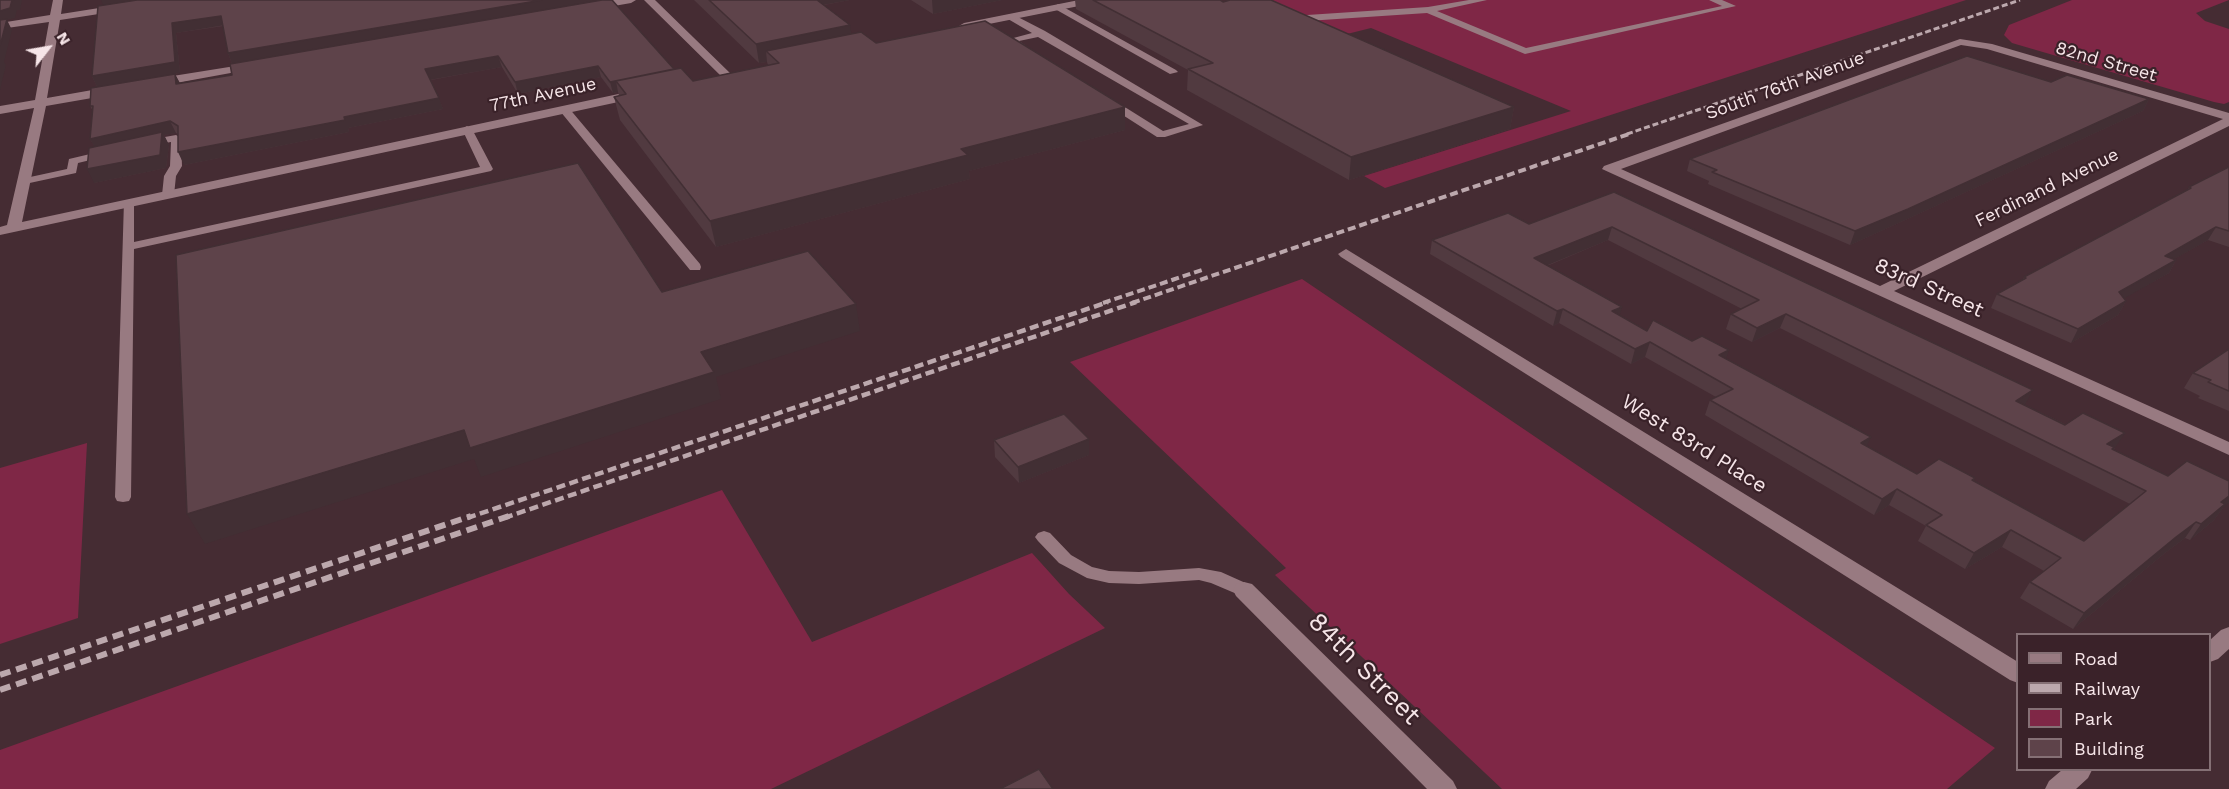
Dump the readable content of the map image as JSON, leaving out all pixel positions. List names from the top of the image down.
{
  "streets": {
    "street": [
      "82nd Street",
      "South 76th Avenue",
      "77th Avenue",
      "Ferdinand Avenue",
      "83rd Street",
      "West 83rd Place",
      "84th Street"
    ]
  },
  "crossings": [
    ["82nd Street", "South 76th Avenue"],
    ["82nd Street", "Ferdinand Avenue"],
    ["South 76th Avenue", "83rd Street"],
    ["Ferdinand Avenue", "83rd Street"]
  ],
  "legend": [
    "Road",
    "Railway",
    "Park",
    "Building"
  ],
  "north": "top right"
}
